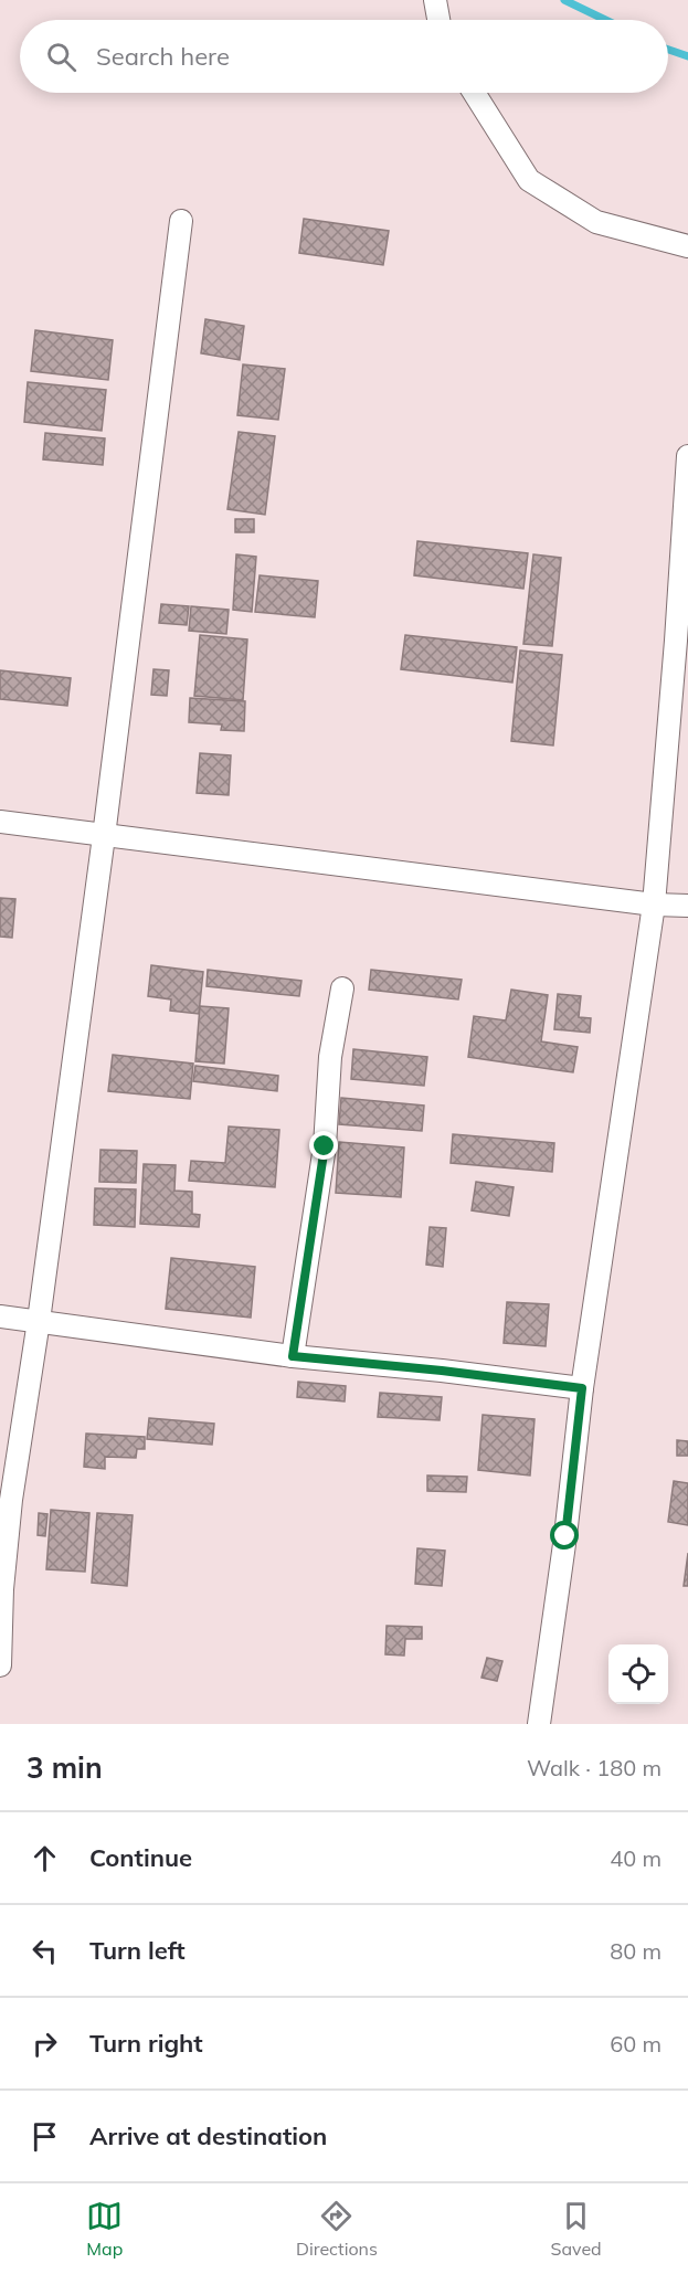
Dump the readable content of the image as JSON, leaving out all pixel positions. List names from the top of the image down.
{
  "page": {
    "search": "Search here",
    "heading": ["3 min", "Walk · 180 m"],
    "list": [
      ["Continue", "40 m"],
      ["Turn left", "80 m"],
      ["Turn right", "60 m"],
      "Arrive at destination"
    ],
    "nav": ["Map", "Directions", "Saved"]
  }
}
